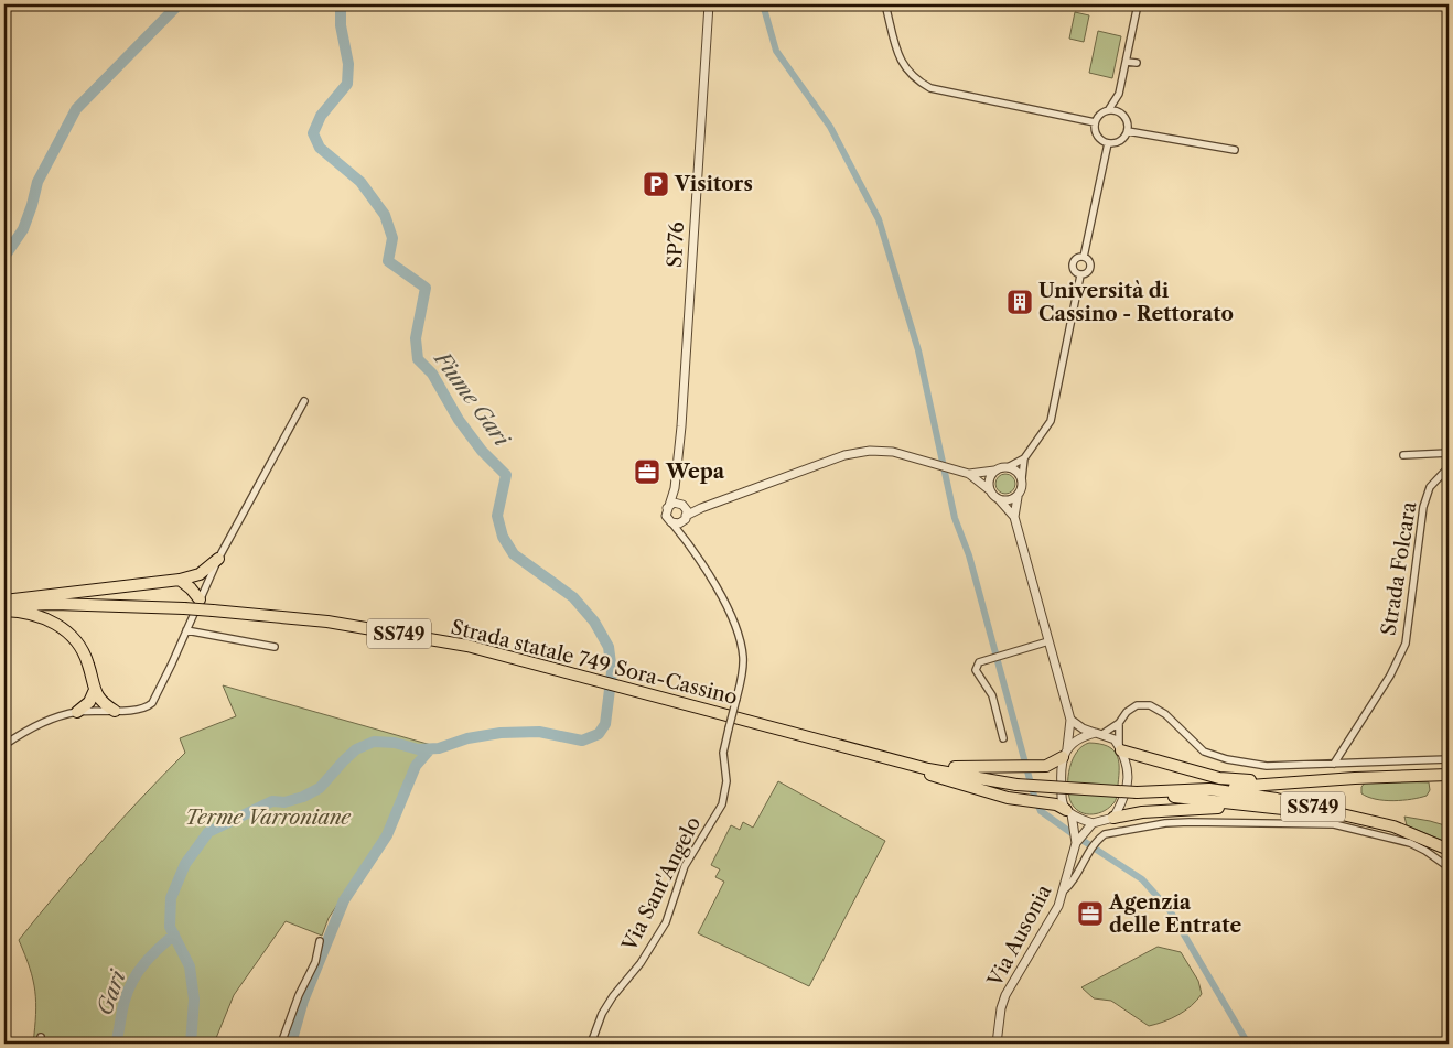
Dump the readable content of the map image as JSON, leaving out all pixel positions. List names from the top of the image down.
{
  "streets": {
    "highway": ["SS749", "Strada statale 749 Sora-Cassino"],
    "street": [
      "SP76",
      "Strada Folcara",
      "Via Sant'Angelo",
      "Via Ausonia"
    ]
  },
  "crossings": [
    ["SP76", "Via Sant'Angelo"]
  ],
  "water": ["Fiume Gari", "Gari"],
  "parks": ["Terme Varroniane"],
  "places": {
    "parking": ["Visitors"],
    "building": ["Università di Cassino - Rettorato"],
    "office": ["Wepa", "Agenzia delle Entrate"]
  }
}
